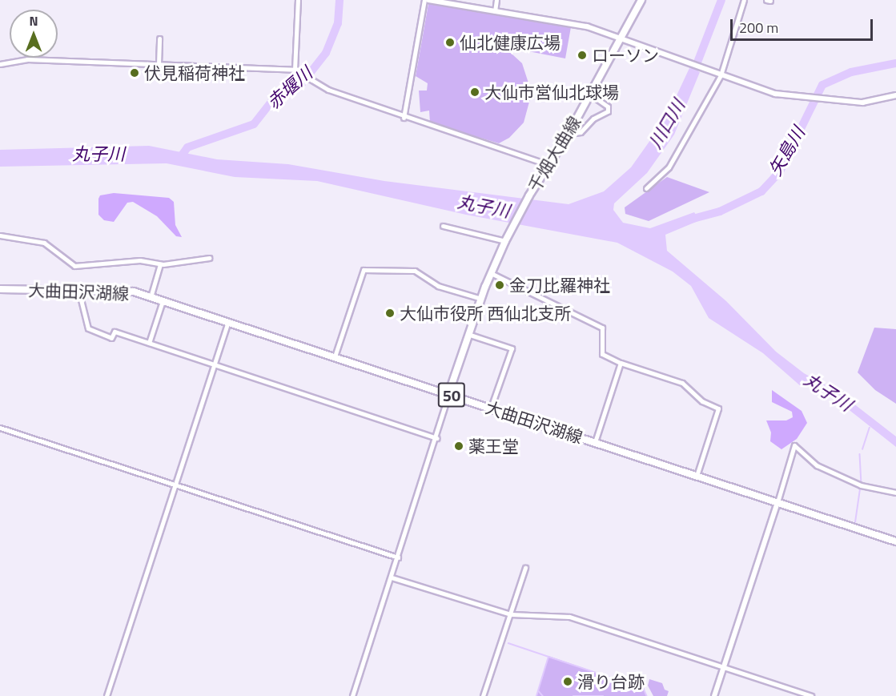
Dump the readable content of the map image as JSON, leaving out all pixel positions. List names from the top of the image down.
{
  "streets": {
    "main road": ["千畑大曲線", "大曲田沢湖線", "50"]
  },
  "crossings": [
    ["千畑大曲線", "大曲田沢湖線"]
  ],
  "water": [
    "赤堰川",
    "川口川",
    "矢島川",
    "丸子川"
  ],
  "places": [
    "仙北健康広場",
    "ローソン",
    "伏見稲荷神社",
    "大仙市営仙北球場",
    "金刀比羅神社",
    "大仙市役所 西仙北支所",
    "薬王堂",
    "滑り台跡"
  ],
  "scale_bar": "200 m",
  "north": "top"
}
